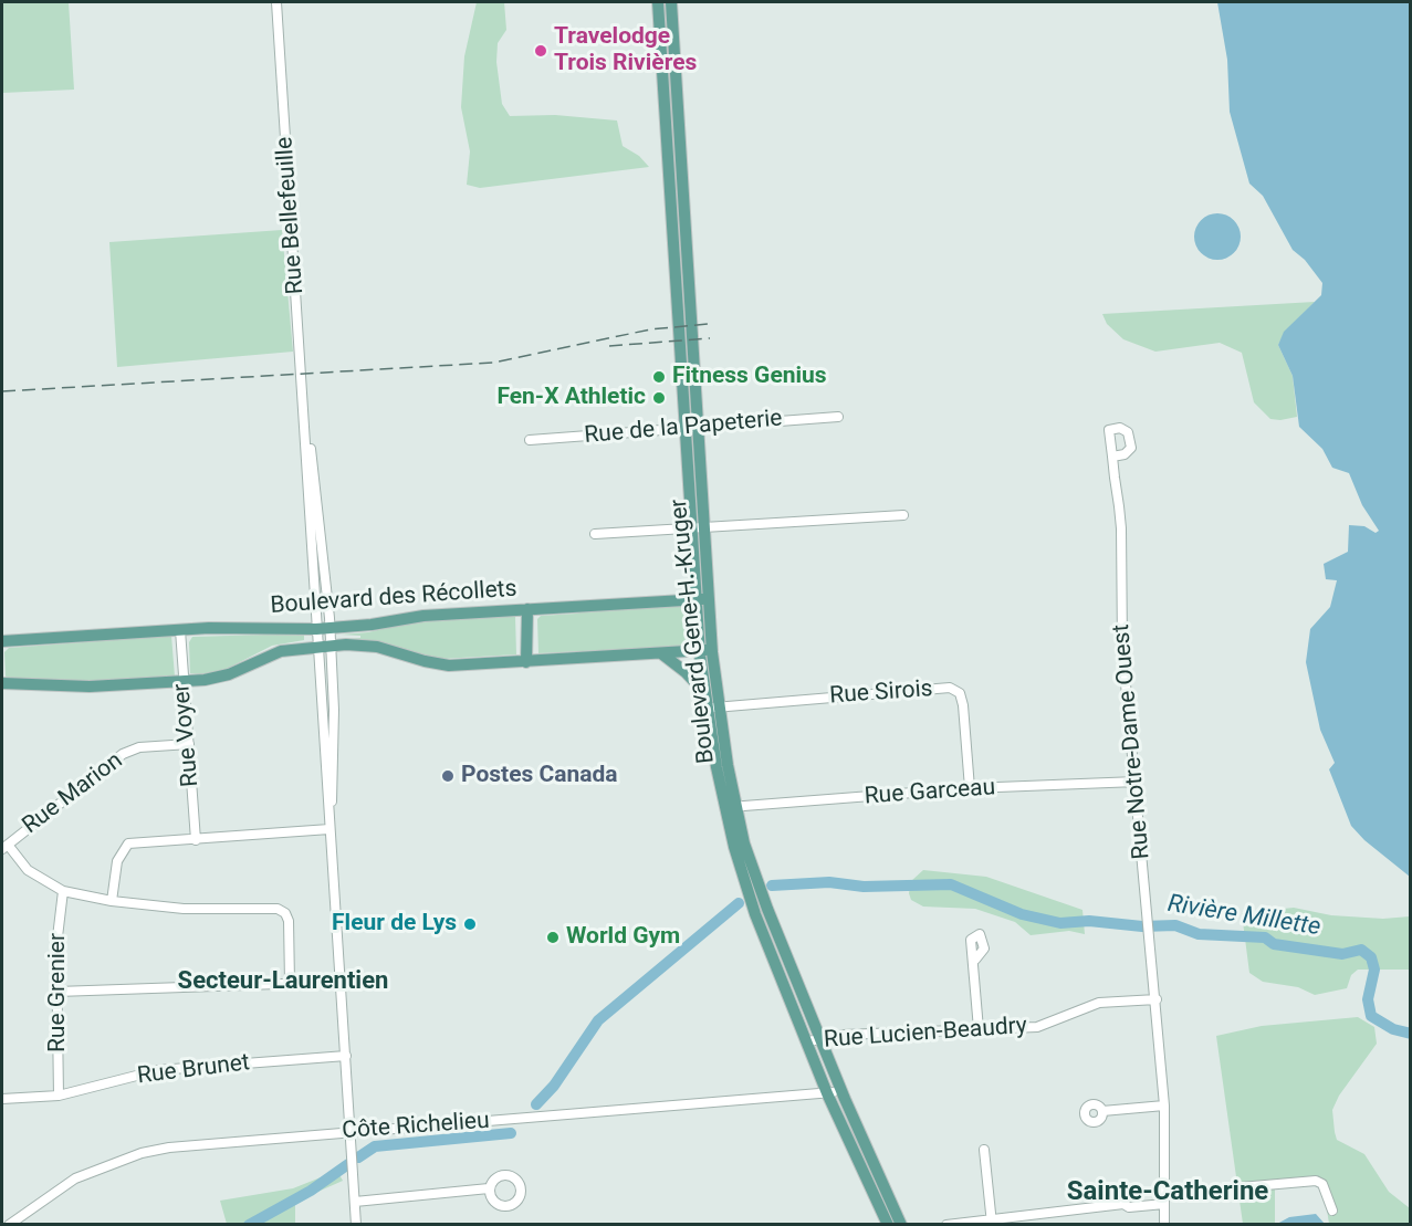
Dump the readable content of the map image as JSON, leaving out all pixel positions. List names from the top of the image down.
{
  "streets": {
    "main road": ["Boulevard des Récollets", "Boulevard Gene-H.-Kruger"],
    "street": [
      "Rue Bellefeuille",
      "Rue de la Papeterie",
      "Rue Sirois",
      "Rue Voyer",
      "Rue Notre-Dame Ouest",
      "Rue Garceau",
      "Rue Marion",
      "Rue Grenier",
      "Rue Lucien-Beaudry",
      "Rue Brunet",
      "Côte Richelieu"
    ]
  },
  "crossings": [
    ["Rue Bellefeuille", "Boulevard des Récollets"],
    ["Rue Bellefeuille", "Rue Brunet"],
    ["Rue Bellefeuille", "Côte Richelieu"],
    ["Rue de la Papeterie", "Boulevard Gene-H.-Kruger"],
    ["Boulevard des Récollets", "Boulevard Gene-H.-Kruger"],
    ["Boulevard des Récollets", "Rue Voyer"],
    ["Boulevard Gene-H.-Kruger", "Rue Sirois"],
    ["Boulevard Gene-H.-Kruger", "Rue Garceau"],
    ["Boulevard Gene-H.-Kruger", "Rue Lucien-Beaudry"],
    ["Boulevard Gene-H.-Kruger", "Côte Richelieu"],
    ["Rue Sirois", "Rue Garceau"],
    ["Rue Voyer", "Rue Marion"],
    ["Rue Notre-Dame Ouest", "Rue Garceau"],
    ["Rue Notre-Dame Ouest", "Rue Lucien-Beaudry"],
    ["Rue Grenier", "Rue Brunet"]
  ],
  "districts": ["Secteur-Laurentien", "Sainte-Catherine"],
  "water": ["Rivière Millette"],
  "places": [
    "Travelodge Trois Rivières",
    "Fitness Genius",
    "Fen-X Athletic",
    "Postes Canada",
    "Fleur de Lys",
    "World Gym"
  ]
}
